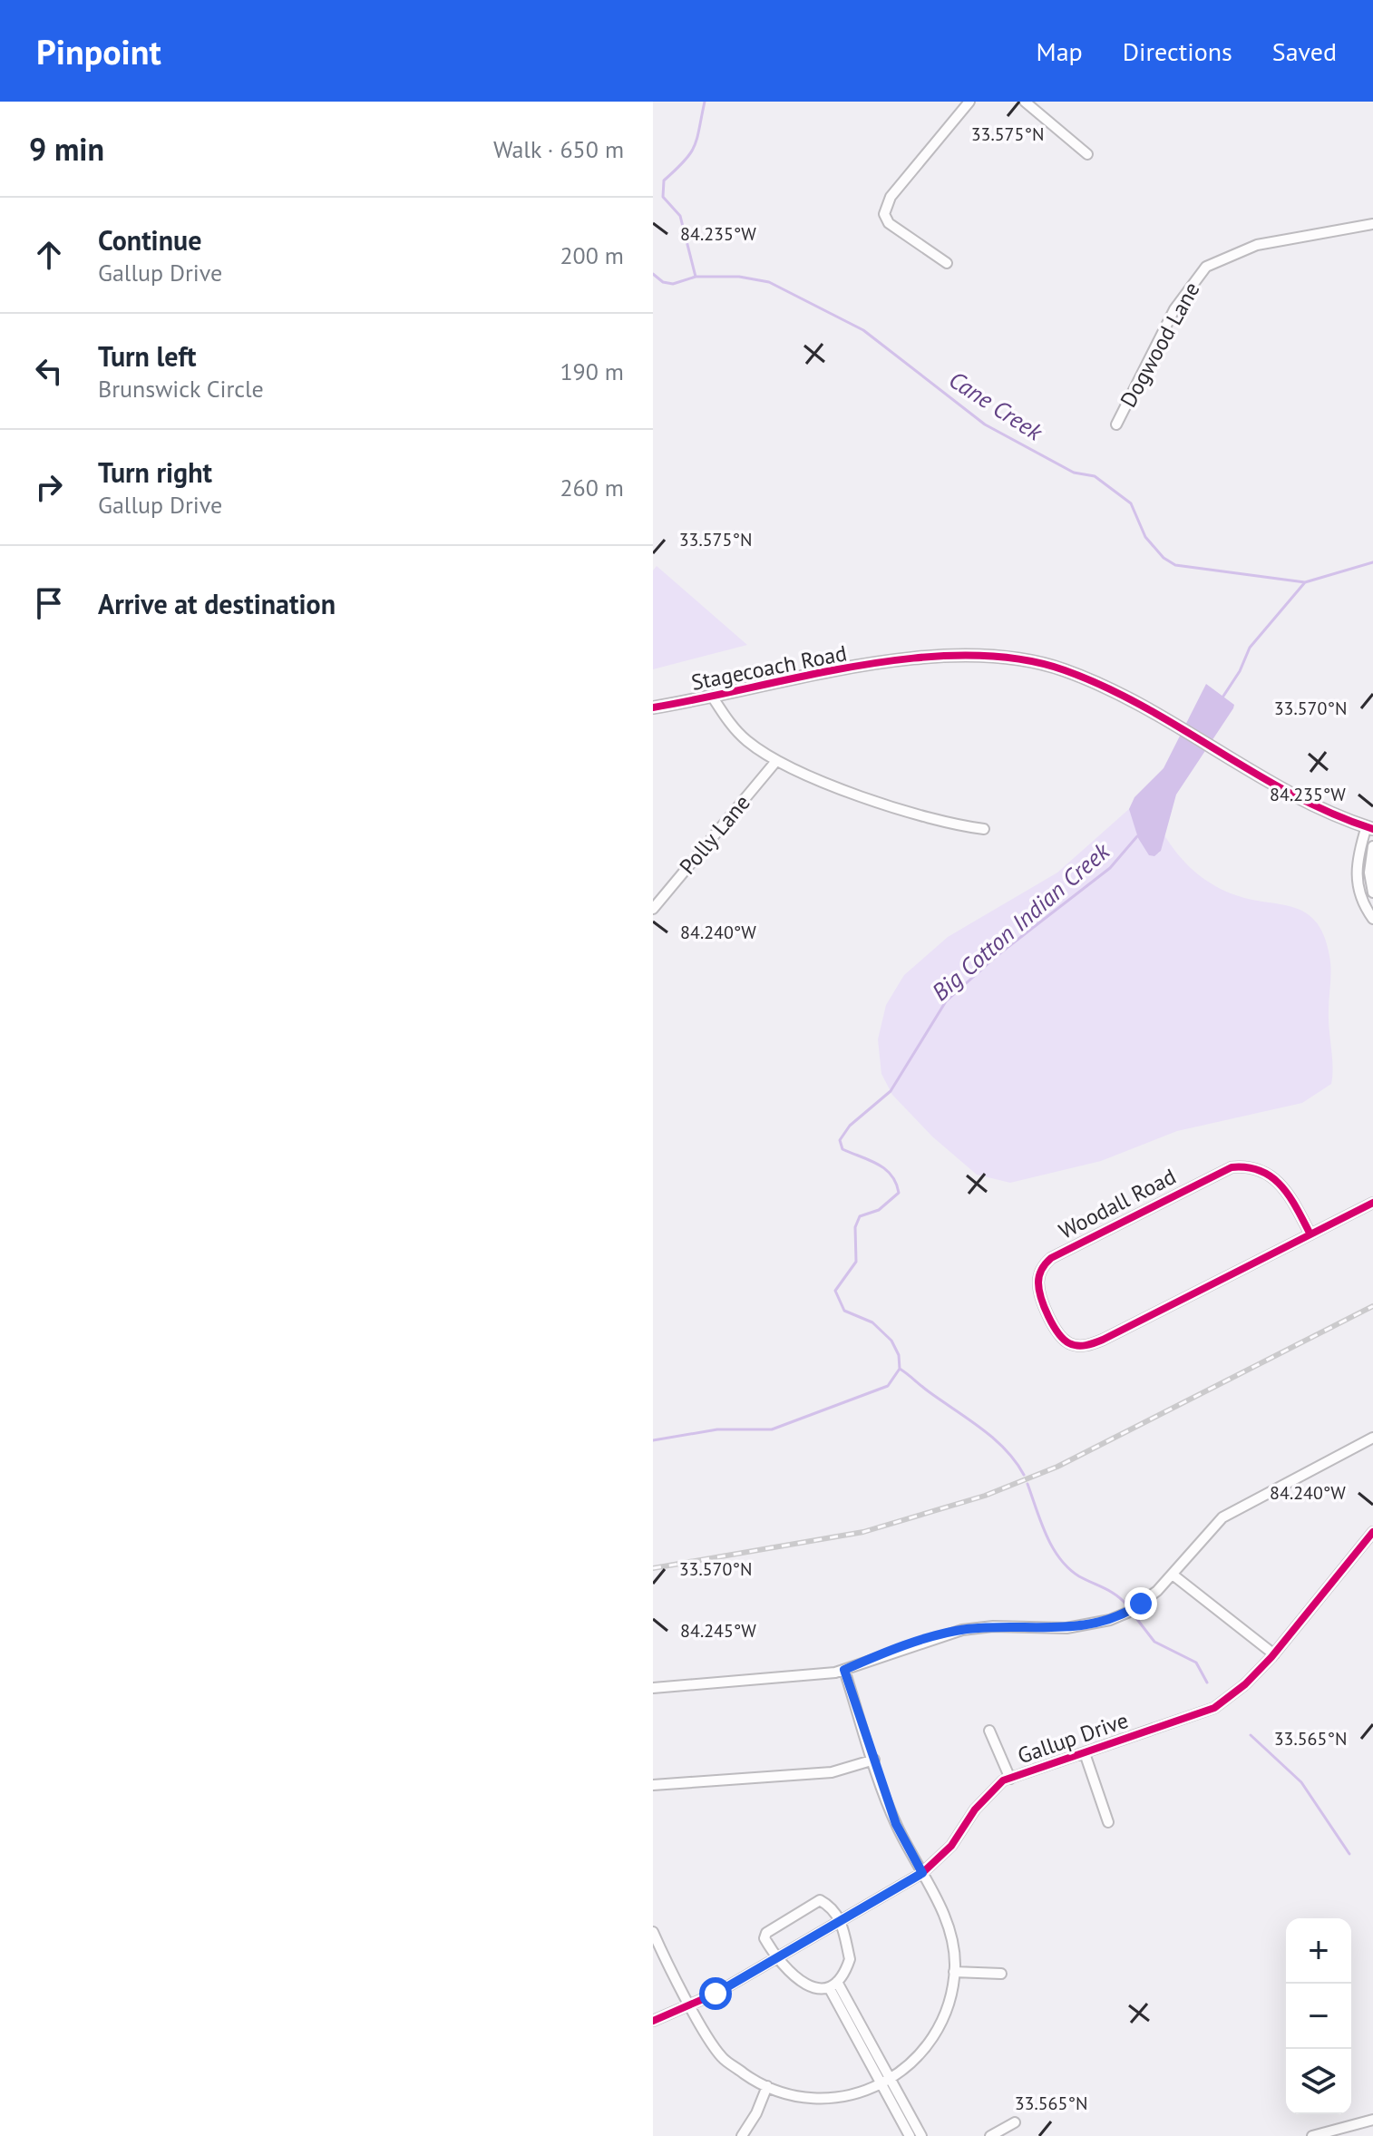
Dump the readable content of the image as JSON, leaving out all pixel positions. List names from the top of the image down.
{
  "streets": {
    "street": [
      "Dogwood Lane",
      "Stagecoach Road",
      "Polly Lane",
      "Woodall Road",
      "Gallup Drive"
    ]
  },
  "water": ["Cane Creek", "Big Cotton Indian Creek"],
  "page": {
    "header": "Pinpoint",
    "nav": ["Map", "Directions", "Saved"],
    "heading": ["9 min", "Walk · 650 m"],
    "list": [
      ["Continue", "Gallup Drive", "200 m"],
      ["Turn left", "Brunswick Circle", "190 m"],
      ["Turn right", "Gallup Drive", "260 m"],
      "Arrive at destination"
    ],
    "map_buttons": ["+", "−"]
  },
  "coordinates": [
    "33.575°N",
    "84.235°W",
    "33.570°N",
    "84.240°W",
    "84.245°W",
    "33.565°N"
  ]
}
